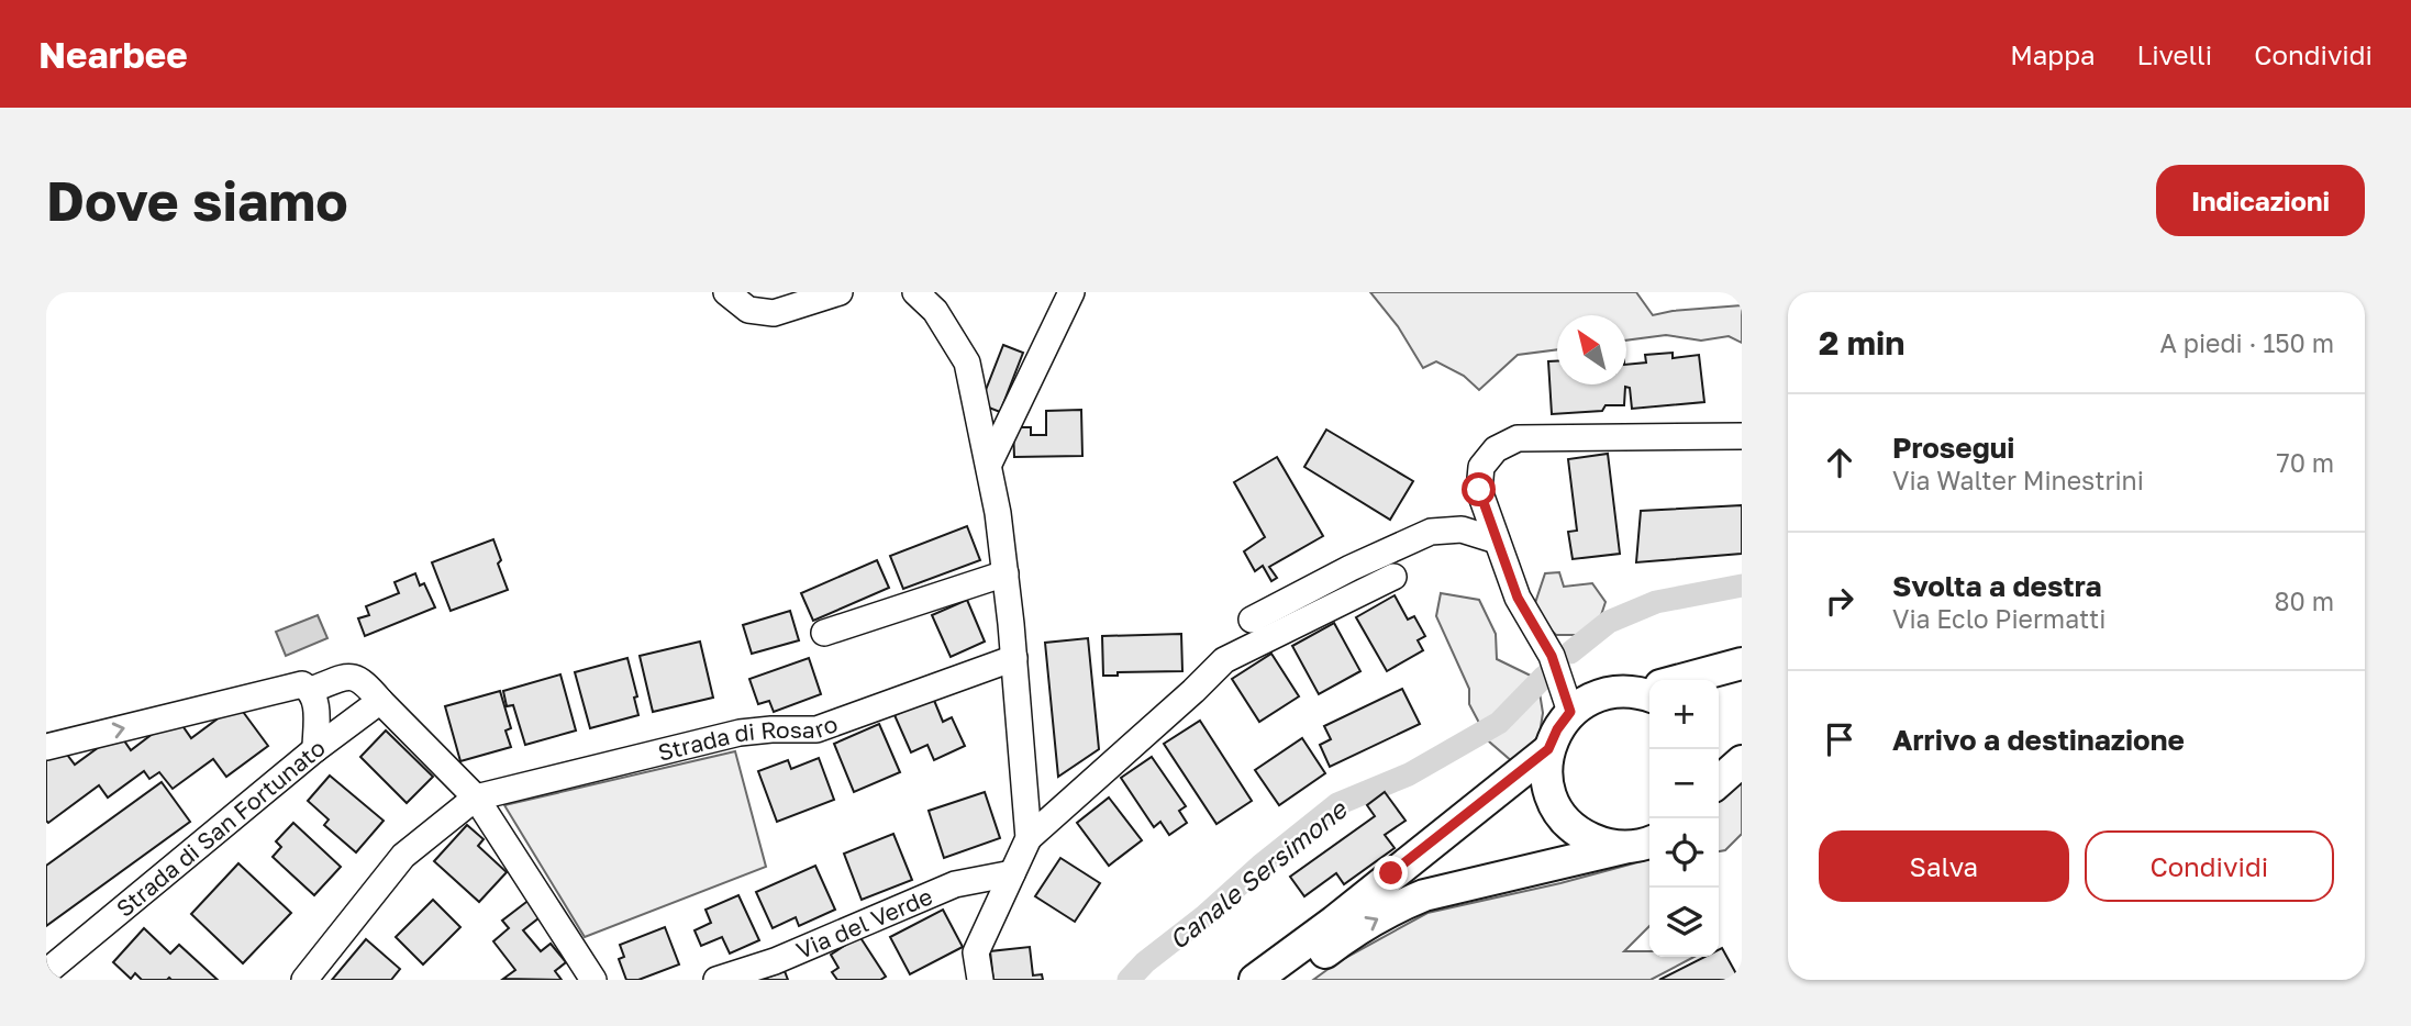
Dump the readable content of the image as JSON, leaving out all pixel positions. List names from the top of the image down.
{
  "streets": {
    "street": ["Strada di Rosaro", "Strada di San Fortunato", "Via del Verde"]
  },
  "water": ["Canale Sersimone"],
  "north": "top left",
  "page": {
    "header": "Nearbee",
    "nav": ["Mappa", "Livelli", "Condividi"],
    "buttons": [
      "Indicazioni",
      ["Salva", "Condividi"]
    ],
    "title": "Dove siamo",
    "heading": ["2 min", "A piedi · 150 m"],
    "list": [
      ["Prosegui", "Via Walter Minestrini", "70 m"],
      ["Svolta a destra", "Via Eclo Piermatti", "80 m"],
      "Arrivo a destinazione"
    ],
    "map_buttons": ["+", "−"]
  }
}
